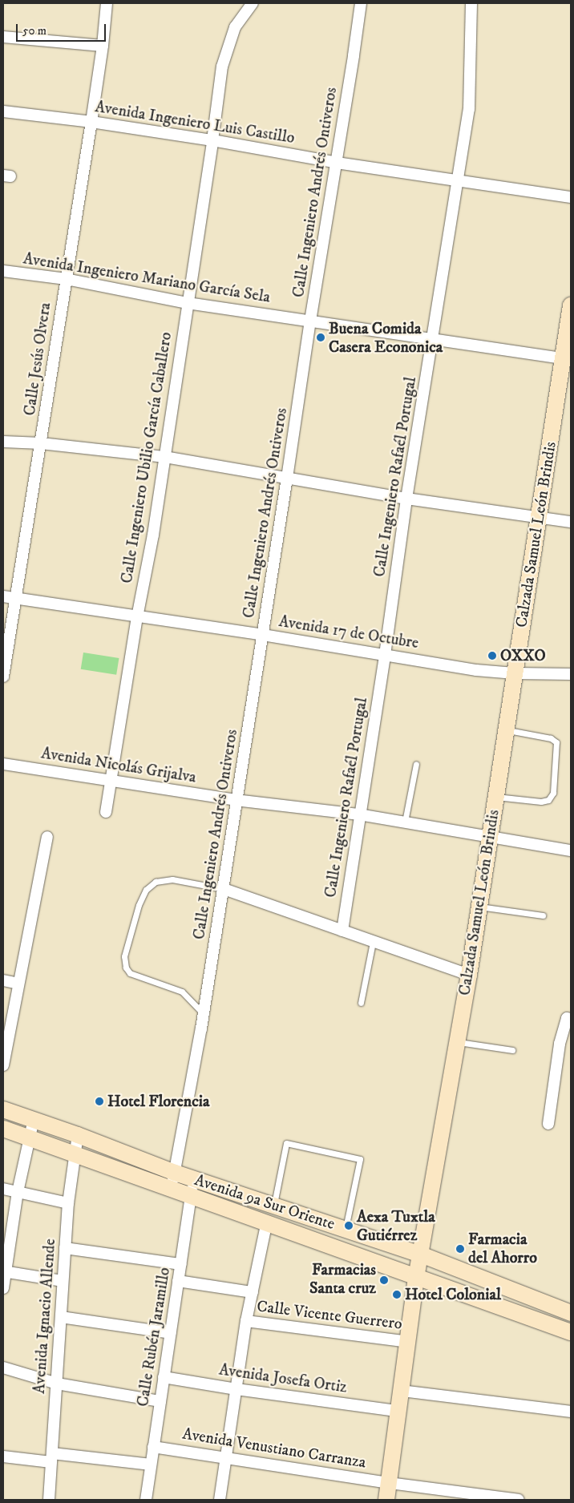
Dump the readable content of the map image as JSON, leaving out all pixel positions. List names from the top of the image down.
{
  "streets": {
    "street": [
      "Avenida Ingeniero Luis Castillo",
      "Calle Ingeniero Andrés Ontiveros",
      "Avenida Ingeniero Mariano García Sela",
      "Calle Jesús Olvera",
      "Calle Ingeniero Ubilio García Caballero",
      "Calle Ingeniero Rafaél Portugal",
      "Calzada Samuel León Brindis",
      "Avenida 17 de Octubre",
      "Avenida Nicolás Grijalva",
      "Avenida 9a Sur Oriente",
      "Calle Vicente Guerrero",
      "Avenida Ignacio Allende",
      "Calle Rubén Jaramillo",
      "Avenida Josefa Ortiz",
      "Avenida Venustiano Carranza"
    ]
  },
  "crossings": [
    ["Avenida Ingeniero Luis Castillo", "Calle Ingeniero Andrés Ontiveros"],
    ["Avenida Ingeniero Luis Castillo", "Calle Jesús Olvera"],
    ["Avenida Ingeniero Luis Castillo", "Calle Ingeniero Ubilio García Caballero"],
    ["Avenida Ingeniero Luis Castillo", "Calle Ingeniero Rafaél Portugal"],
    ["Calle Ingeniero Andrés Ontiveros", "Avenida Ingeniero Mariano García Sela"],
    ["Calle Ingeniero Andrés Ontiveros", "Avenida 17 de Octubre"],
    ["Calle Ingeniero Andrés Ontiveros", "Avenida Nicolás Grijalva"],
    ["Calle Ingeniero Andrés Ontiveros", "Avenida 9a Sur Oriente"],
    ["Avenida Ingeniero Mariano García Sela", "Calle Jesús Olvera"],
    ["Avenida Ingeniero Mariano García Sela", "Calle Ingeniero Ubilio García Caballero"],
    ["Avenida Ingeniero Mariano García Sela", "Calle Ingeniero Rafaél Portugal"],
    ["Avenida Ingeniero Mariano García Sela", "Calzada Samuel León Brindis"],
    ["Calle Jesús Olvera", "Avenida 17 de Octubre"],
    ["Calle Ingeniero Ubilio García Caballero", "Avenida 17 de Octubre"],
    ["Calle Ingeniero Ubilio García Caballero", "Avenida Nicolás Grijalva"],
    ["Calle Ingeniero Rafaél Portugal", "Avenida 17 de Octubre"],
    ["Calle Ingeniero Rafaél Portugal", "Avenida Nicolás Grijalva"],
    ["Calzada Samuel León Brindis", "Avenida 17 de Octubre"],
    ["Calzada Samuel León Brindis", "Avenida Nicolás Grijalva"],
    ["Calzada Samuel León Brindis", "Avenida 9a Sur Oriente"],
    ["Calzada Samuel León Brindis", "Calle Vicente Guerrero"],
    ["Calzada Samuel León Brindis", "Avenida Josefa Ortiz"],
    ["Calzada Samuel León Brindis", "Avenida Venustiano Carranza"],
    ["Avenida 9a Sur Oriente", "Calle Vicente Guerrero"],
    ["Avenida 9a Sur Oriente", "Avenida Ignacio Allende"],
    ["Avenida 9a Sur Oriente", "Calle Rubén Jaramillo"],
    ["Calle Vicente Guerrero", "Avenida Josefa Ortiz"],
    ["Calle Vicente Guerrero", "Avenida Venustiano Carranza"],
    ["Calle Rubén Jaramillo", "Avenida Josefa Ortiz"],
    ["Calle Rubén Jaramillo", "Avenida Venustiano Carranza"]
  ],
  "places": [
    "Buena Comida Casera Econonica",
    "OXXO",
    "Hotel Florencia",
    "Aexa Tuxtla Gutiérrez",
    "Farmacia del Ahorro",
    "Farmacias Santa cruz",
    "Hotel Colonial"
  ],
  "scale_bar": "50 m"
}
